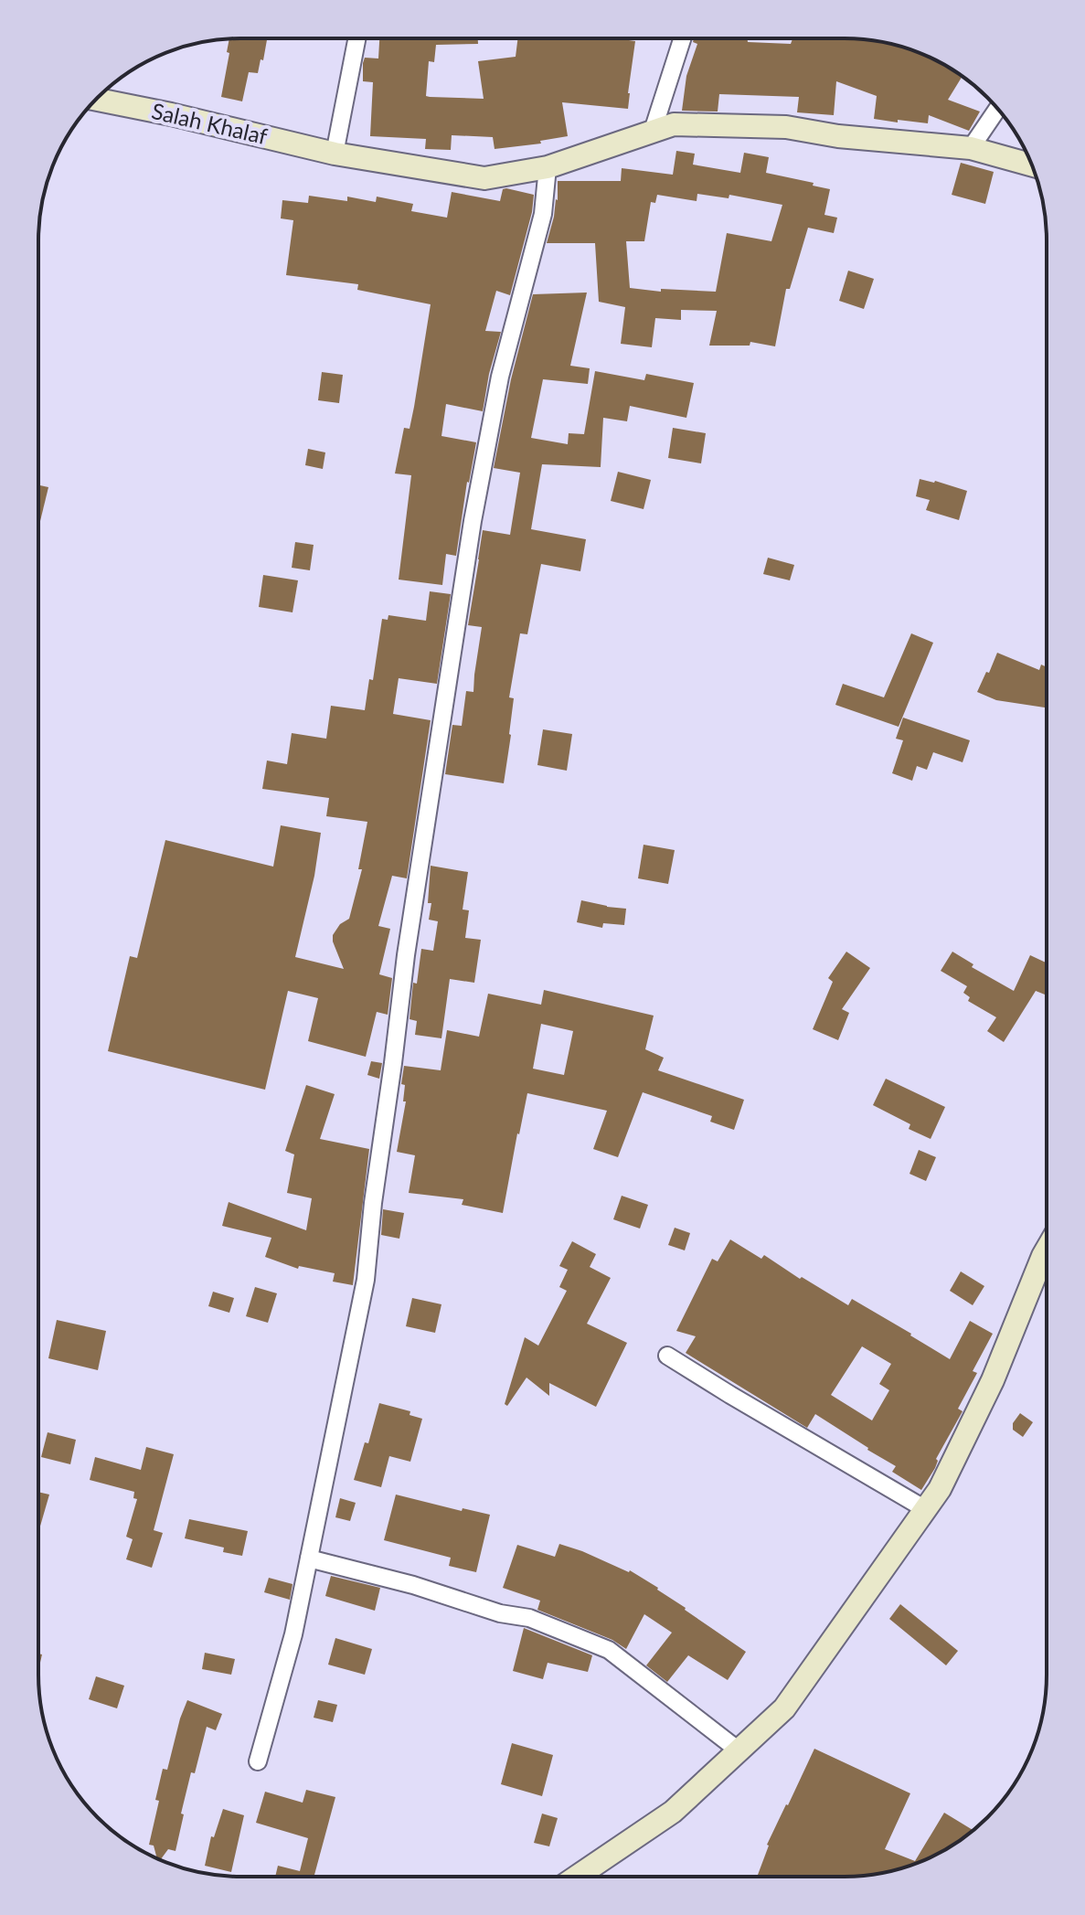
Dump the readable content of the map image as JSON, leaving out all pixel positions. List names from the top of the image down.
{
  "streets": {
    "street": ["Salah Khalaf"]
  }
}
